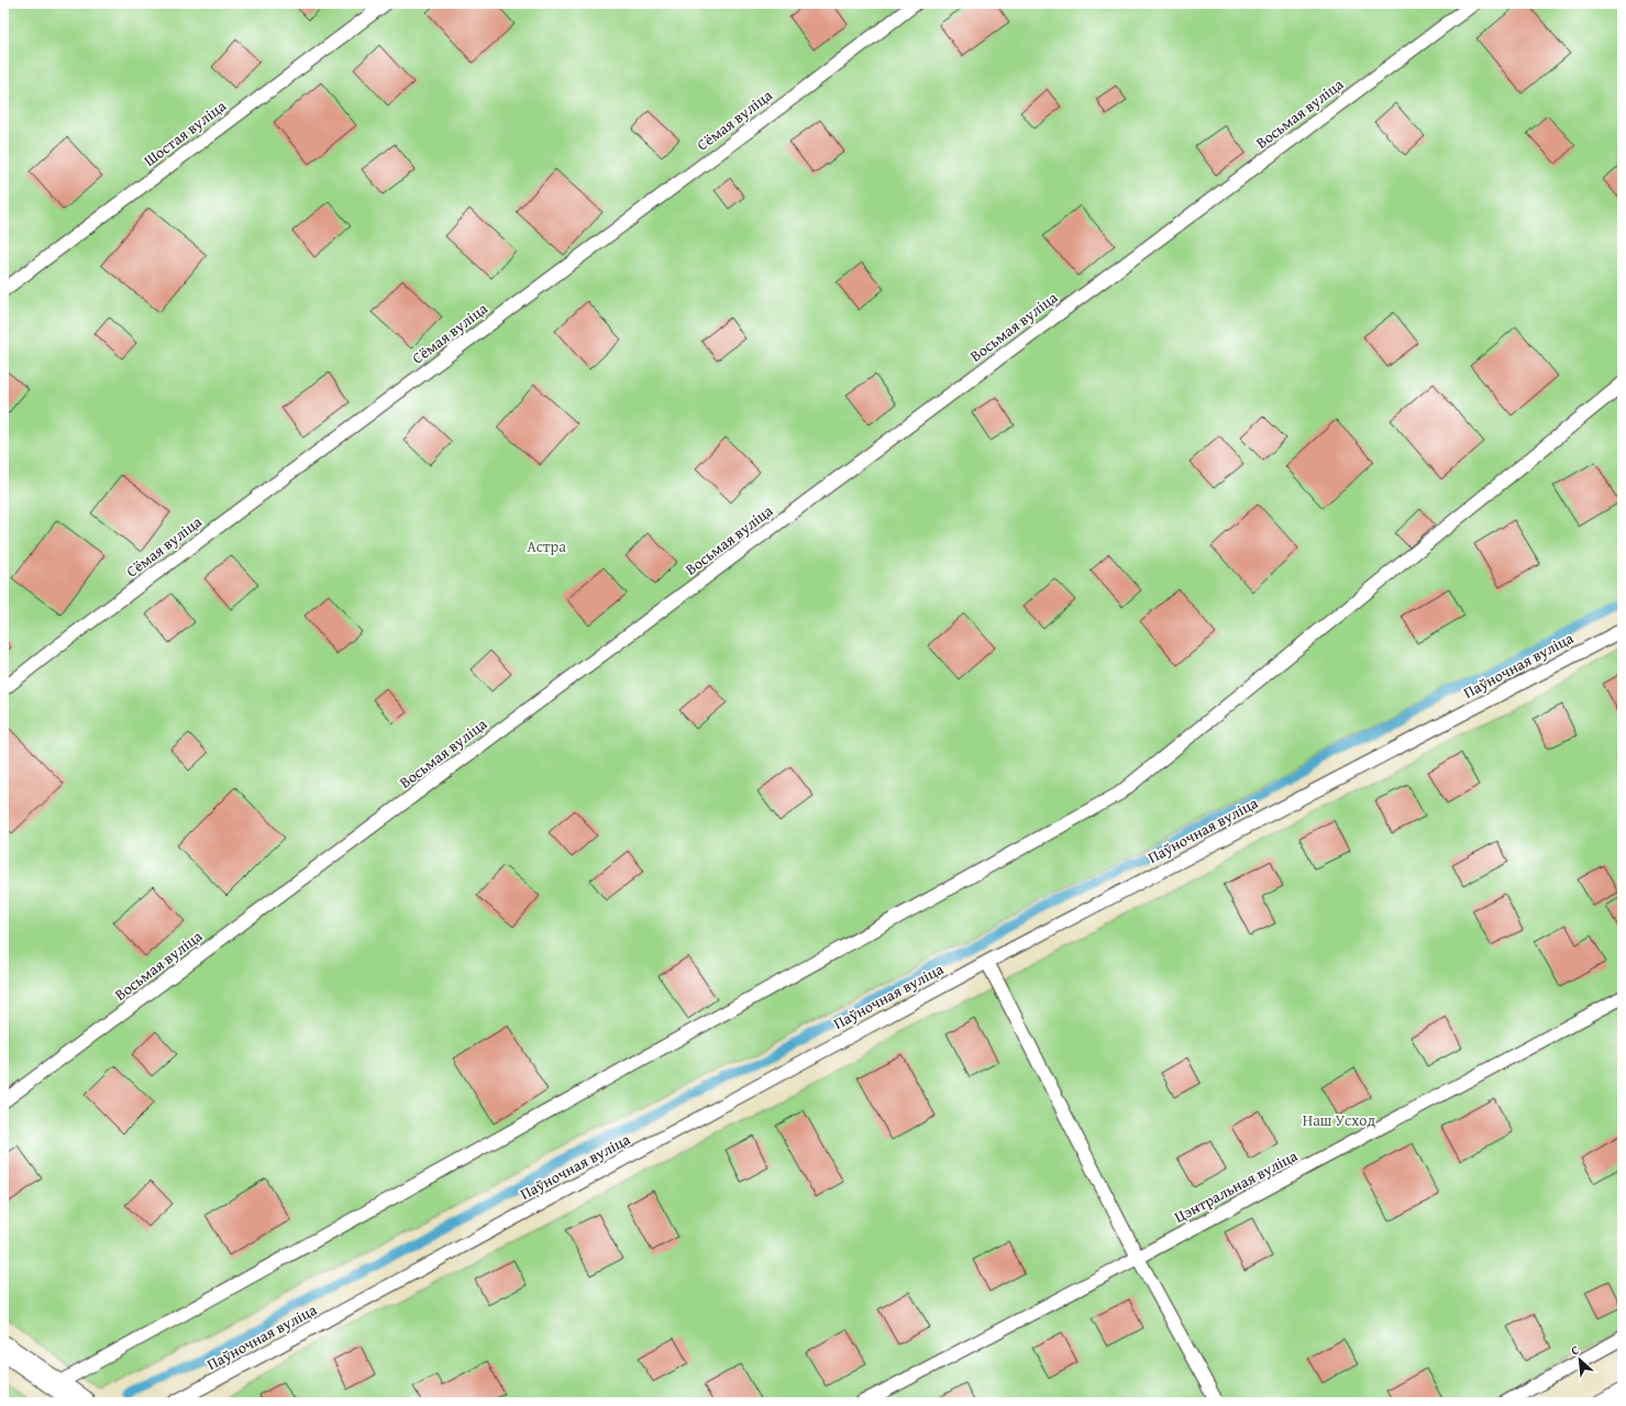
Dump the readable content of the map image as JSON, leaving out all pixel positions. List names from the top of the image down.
{
  "streets": {
    "lane": [
      "Восьмая вуліца",
      "Сёмая вуліца",
      "Шостая вуліца",
      "Паўночная вуліца",
      "Цэнтральная вуліца"
    ]
  },
  "parks": ["Астра", "Наш Усход"],
  "north": "top left"
}
